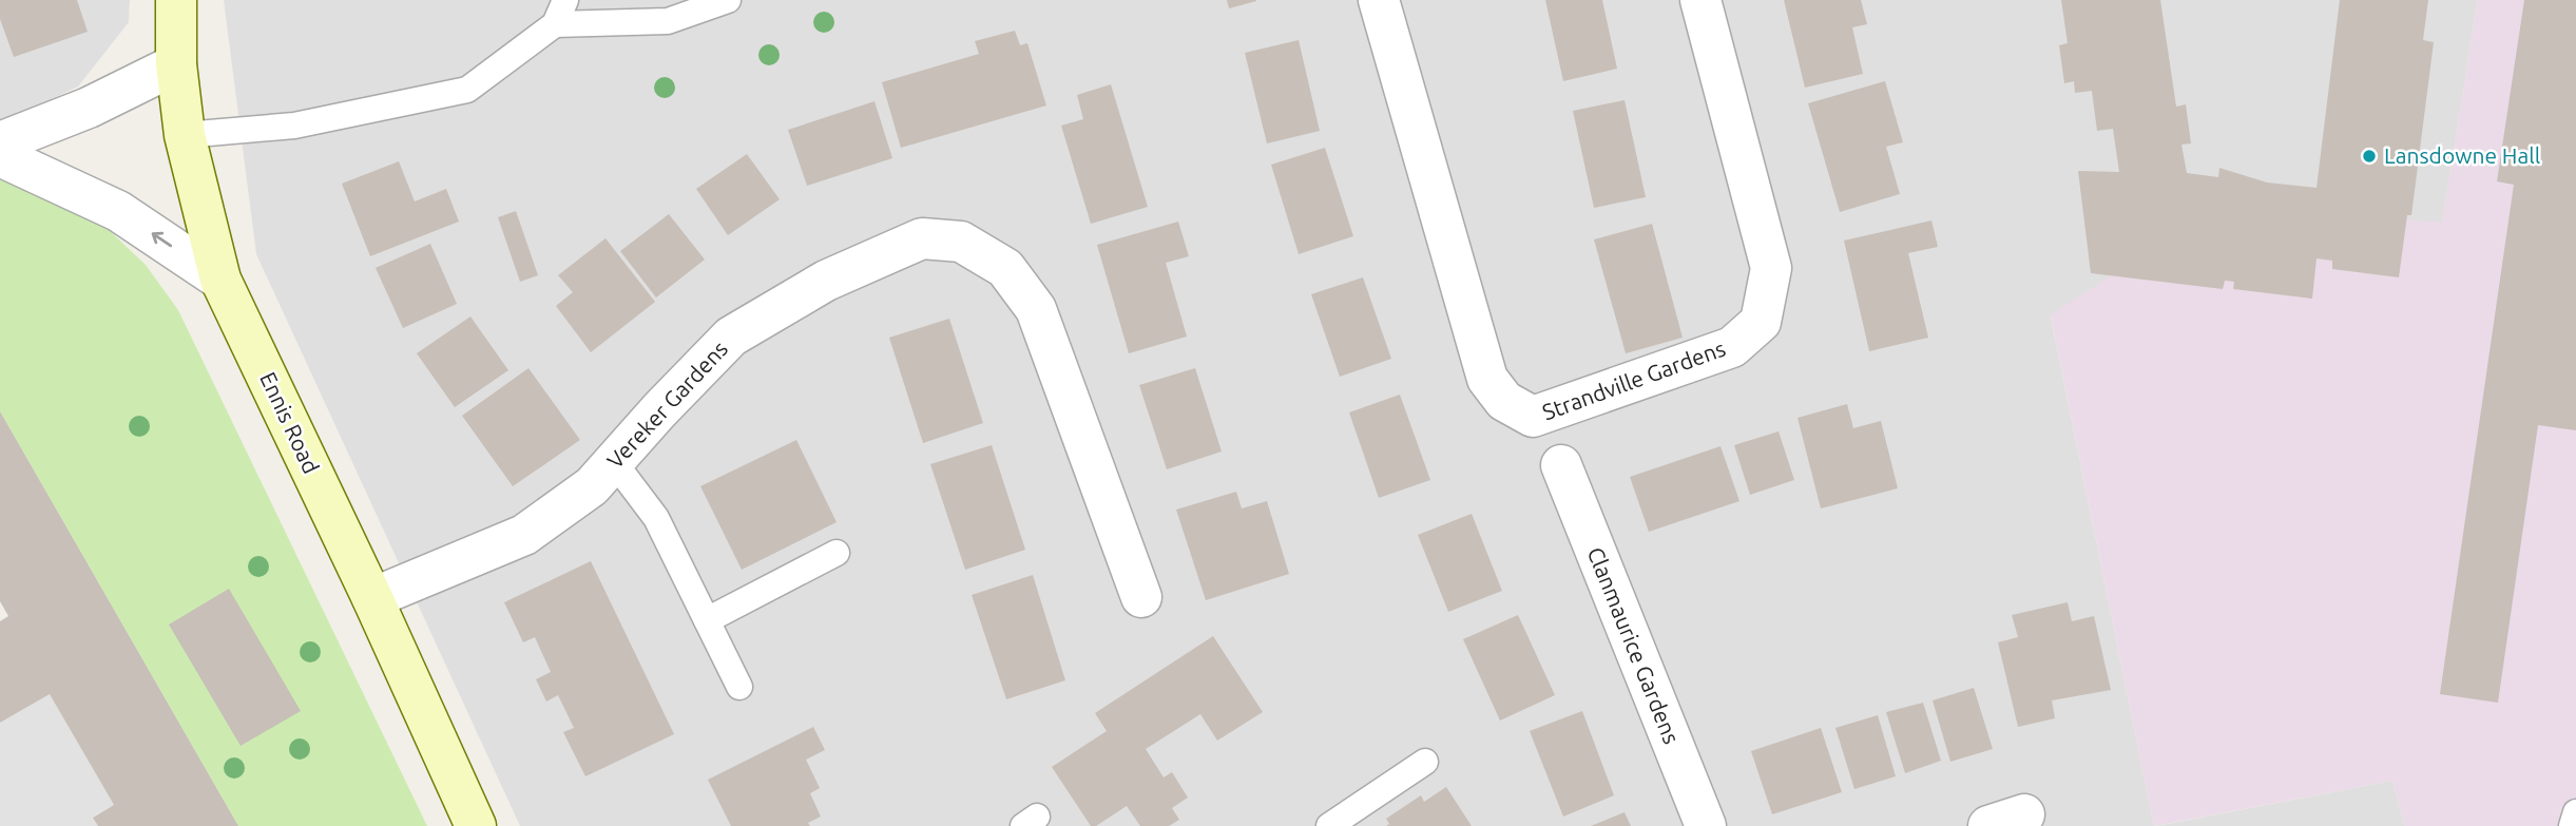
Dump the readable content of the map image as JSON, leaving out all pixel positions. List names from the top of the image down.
{
  "streets": {
    "main road": ["Ennis Road"],
    "street": ["Strandville Gardens", "Vereker Gardens", "Clanmaurice Gardens"]
  },
  "crossings": [
    ["Vereker Gardens", "Ennis Road"]
  ],
  "places": ["Lansdowne Hall"]
}
